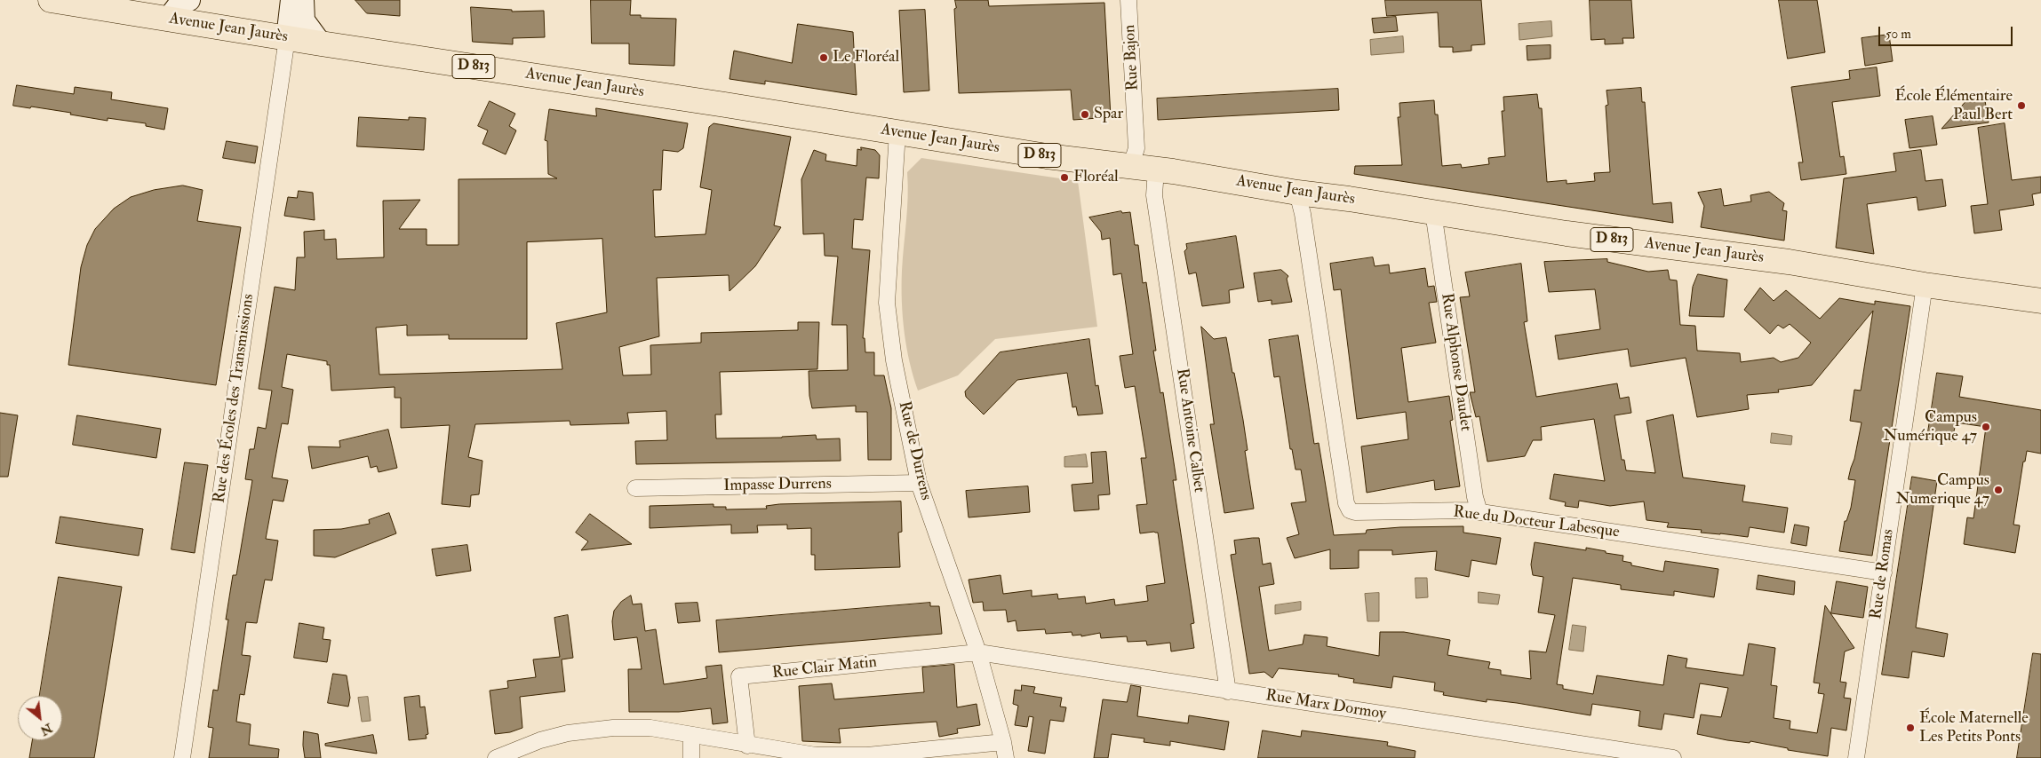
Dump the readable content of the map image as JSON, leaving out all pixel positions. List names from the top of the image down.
{
  "streets": {
    "main road": ["Avenue Jean Jaurès", "D 813"],
    "street": [
      "Rue Bajon",
      "Rue Alphonse Daudet",
      "Rue des Écoles des Transmissions",
      "Rue Antoine Calbet",
      "Rue de Durrens",
      "Impasse Durrens",
      "Rue du Docteur Labesque",
      "Rue de Romas",
      "Rue Clair Matin",
      "Rue Marx Dormoy"
    ]
  },
  "crossings": [
    ["Avenue Jean Jaurès", "Rue Bajon"],
    ["Avenue Jean Jaurès", "Rue Alphonse Daudet"],
    ["Avenue Jean Jaurès", "Rue des Écoles des Transmissions"],
    ["Avenue Jean Jaurès", "Rue Antoine Calbet"],
    ["Avenue Jean Jaurès", "Rue de Durrens"],
    ["Avenue Jean Jaurès", "Rue du Docteur Labesque"],
    ["Avenue Jean Jaurès", "Rue de Romas"],
    ["Rue Alphonse Daudet", "Rue du Docteur Labesque"],
    ["Rue Antoine Calbet", "Rue Marx Dormoy"],
    ["Rue de Durrens", "Impasse Durrens"],
    ["Rue de Durrens", "Rue Clair Matin"],
    ["Rue de Durrens", "Rue Marx Dormoy"],
    ["Rue du Docteur Labesque", "Rue de Romas"],
    ["Rue Clair Matin", "Rue Marx Dormoy"]
  ],
  "places": [
    "Le Floréal",
    "École Élémentaire Paul Bert",
    "Spar",
    "Floréal",
    "Campus Numérique 47",
    "Campus Numerique 47",
    "École Maternelle Les Petits Ponts"
  ],
  "scale_bar": "50 m",
  "north": "bottom right"
}
